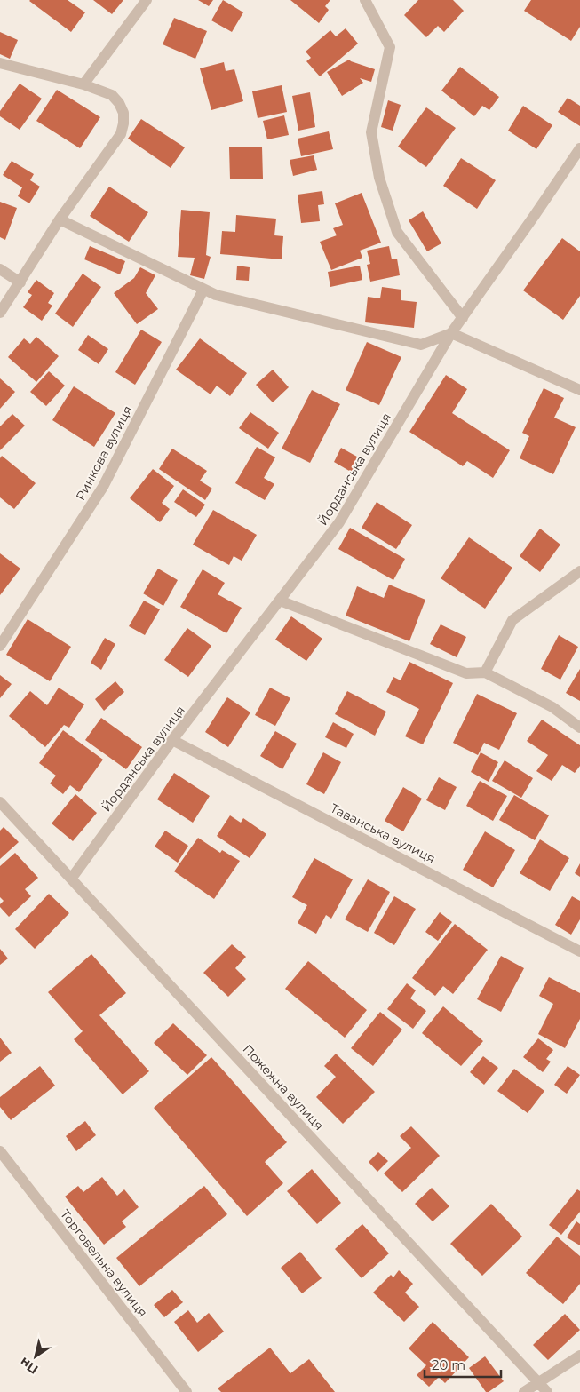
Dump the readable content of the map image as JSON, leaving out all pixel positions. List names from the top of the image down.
{
  "streets": {
    "street": [
      "Ринкова вулиця",
      "Йорданська вулиця",
      "Таванська вулиця",
      "Пожежна вулиця",
      "Торговельна вулиця"
    ]
  },
  "crossings": [
    ["Йорданська вулиця", "Таванська вулиця"],
    ["Йорданська вулиця", "Пожежна вулиця"]
  ],
  "scale_bar": "20 m",
  "north": "bottom left"
}
